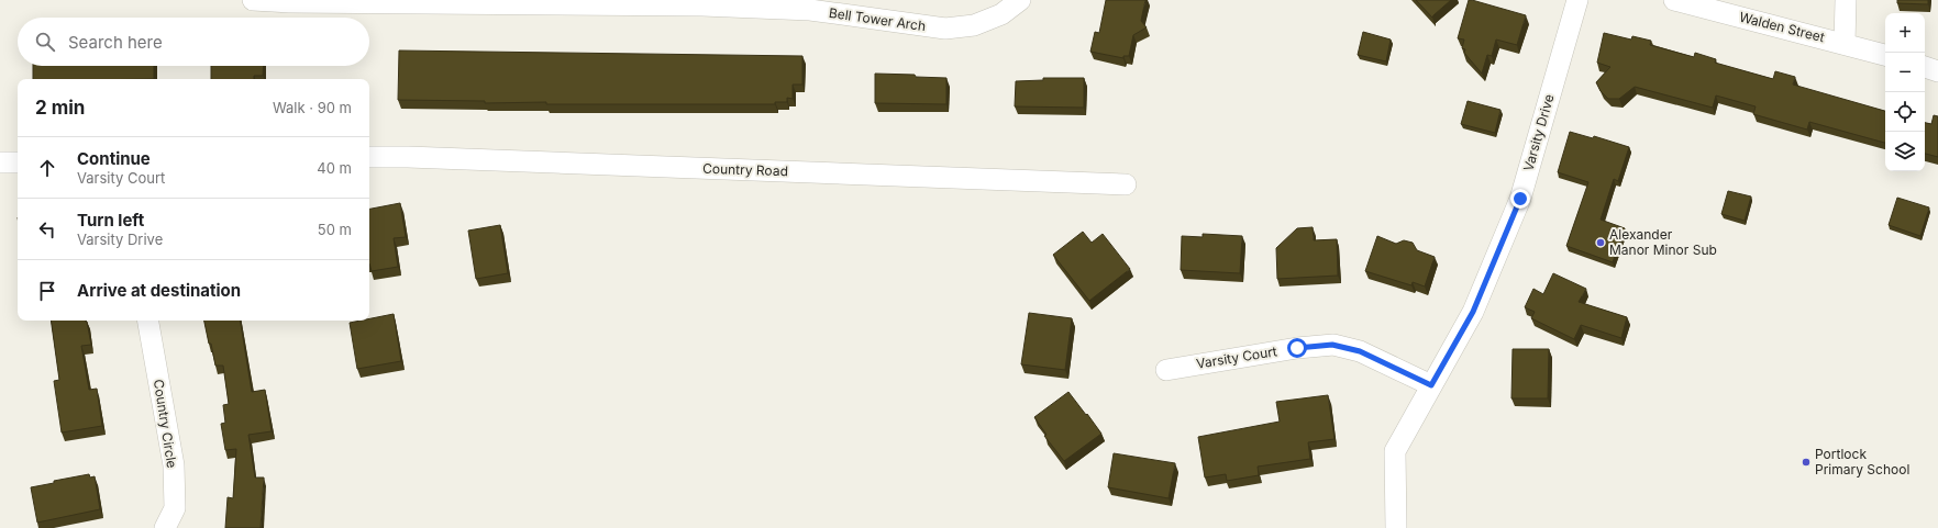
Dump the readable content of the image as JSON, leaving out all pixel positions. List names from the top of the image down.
{
  "streets": {
    "street": [
      "Bell Tower Arch",
      "Walden Street",
      "Varsity Drive",
      "Country Road",
      "Varsity Court",
      "Country Circle"
    ]
  },
  "crossings": [
    ["Varsity Drive", "Varsity Court"]
  ],
  "places": ["Alexander Manor Minor Sub", "Portlock Primary School"],
  "page": {
    "map_buttons": ["+", "−"],
    "search": "Search here",
    "heading": ["2 min", "Walk · 90 m"],
    "list": [
      ["Continue", "Varsity Court", "40 m"],
      ["Turn left", "Varsity Drive", "50 m"],
      "Arrive at destination"
    ]
  }
}
